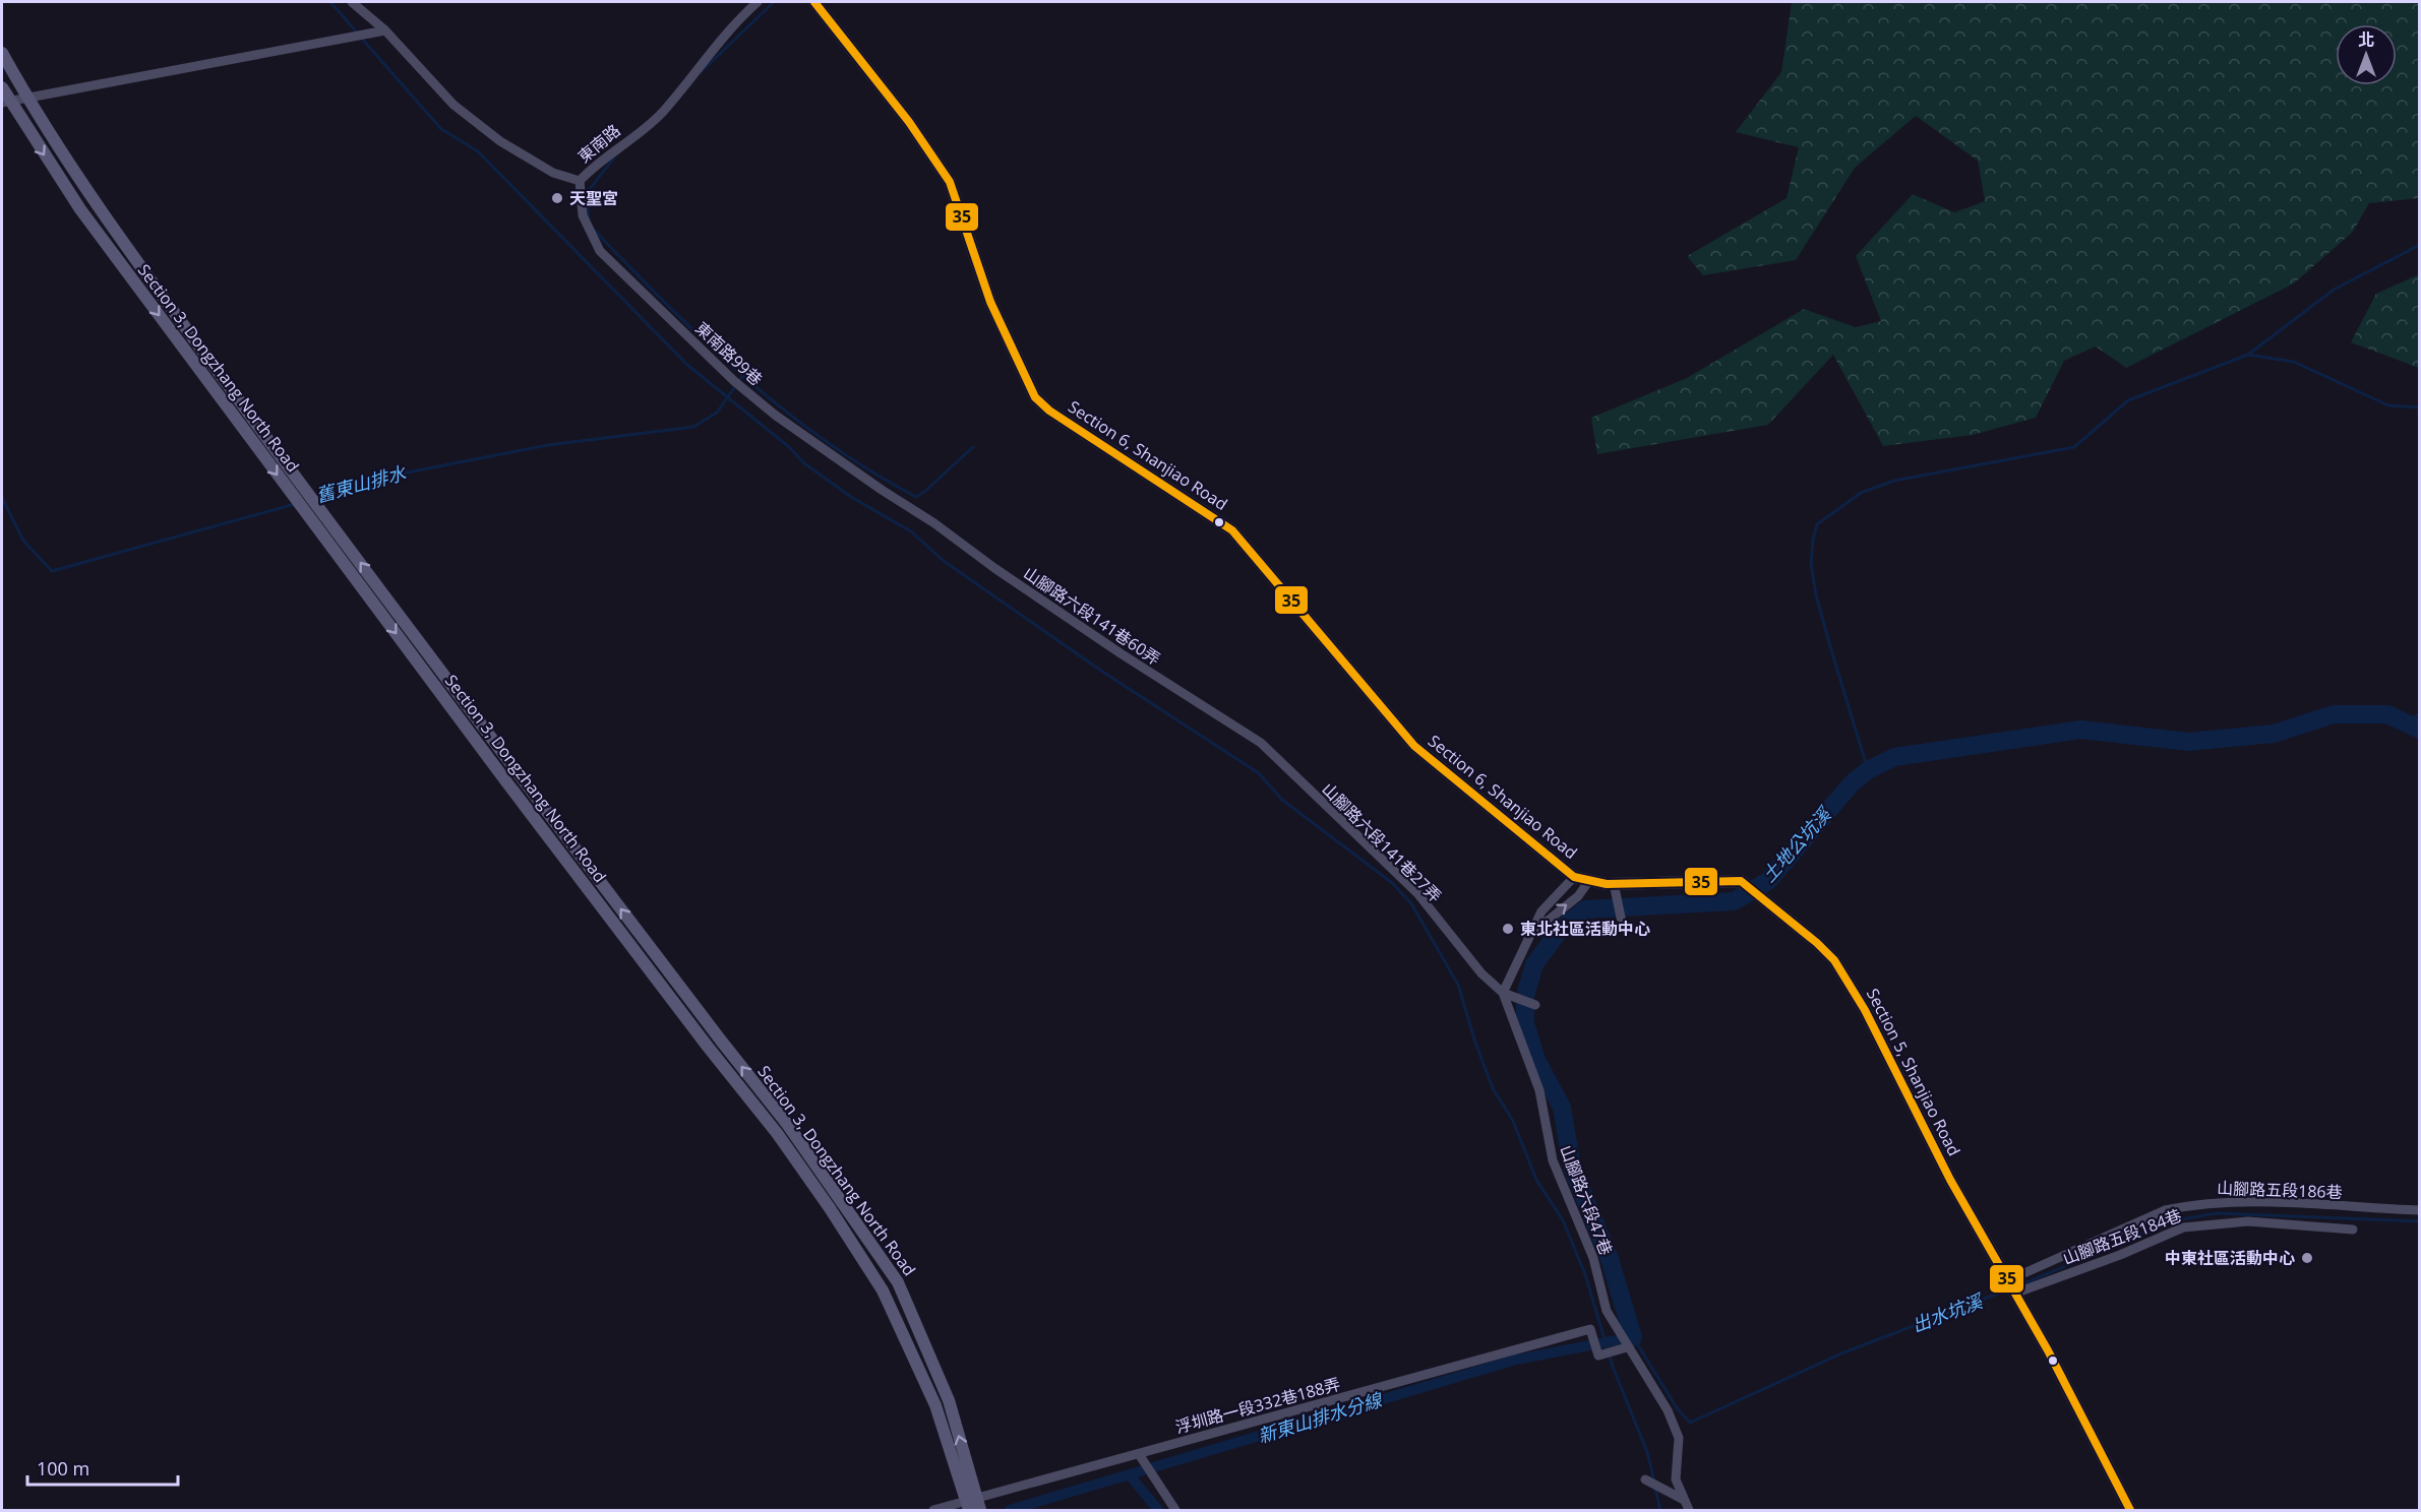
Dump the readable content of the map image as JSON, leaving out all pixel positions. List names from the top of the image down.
{
  "streets": {
    "street": [
      "東南路",
      "東南路99巷",
      "Section 3, Dongzhang North Road",
      "Section 6, Shanjiao Road",
      "山腳路六段141巷60弄",
      "山腳路六段141巷27弄",
      "Section 5, Shanjiao Road",
      "山腳路五段186巷",
      "山腳路六段47巷",
      "山腳路五段184巷",
      "浮圳路一段332巷188弄"
    ]
  },
  "crossings": [
    ["東南路", "東南路99巷"],
    ["東南路99巷", "山腳路六段141巷60弄"],
    ["Section 3, Dongzhang North Road", "浮圳路一段332巷188弄"],
    ["Section 6, Shanjiao Road", "Section 5, Shanjiao Road"],
    ["山腳路六段141巷60弄", "山腳路六段141巷27弄"],
    ["山腳路六段141巷27弄", "山腳路六段47巷"],
    ["Section 5, Shanjiao Road", "山腳路五段186巷"],
    ["Section 5, Shanjiao Road", "山腳路五段184巷"],
    ["山腳路六段47巷", "浮圳路一段332巷188弄"]
  ],
  "water": [
    "舊東山排水",
    "土地公坑溪",
    "出水坑溪",
    "新東山排水分線"
  ],
  "places": ["天聖宮", "東北社區活動中心", "中東社區活動中心"],
  "lines": ["transit line 35"],
  "scale_bar": "100 m",
  "north": "top"
}
